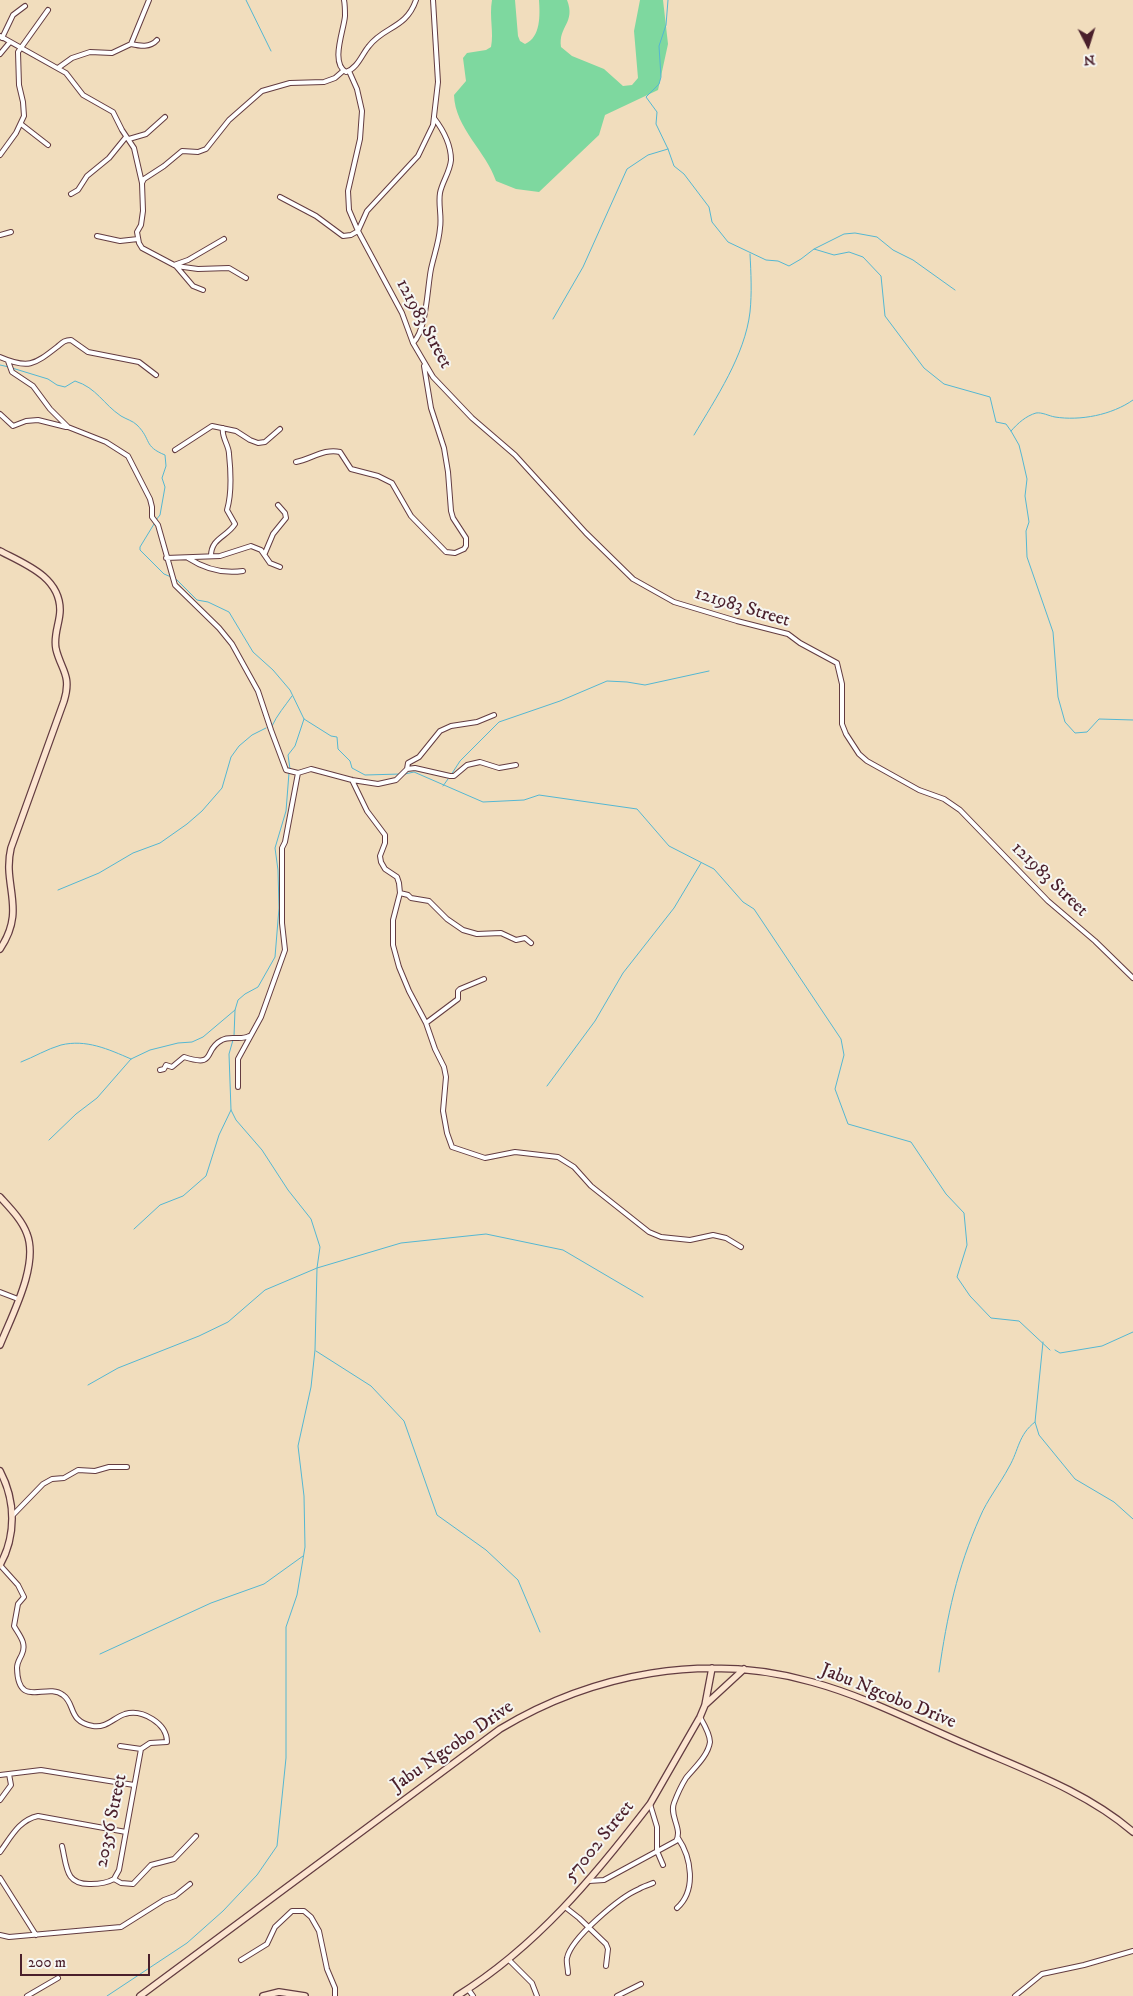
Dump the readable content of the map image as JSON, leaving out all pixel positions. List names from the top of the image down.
{
  "streets": {
    "street": [
      "121983 Street",
      "Jabu Ngcobo Drive",
      "20356 Street",
      "57002 Street"
    ]
  },
  "crossings": [
    ["Jabu Ngcobo Drive", "57002 Street"]
  ],
  "scale_bar": "200 m",
  "north": "bottom"
}
